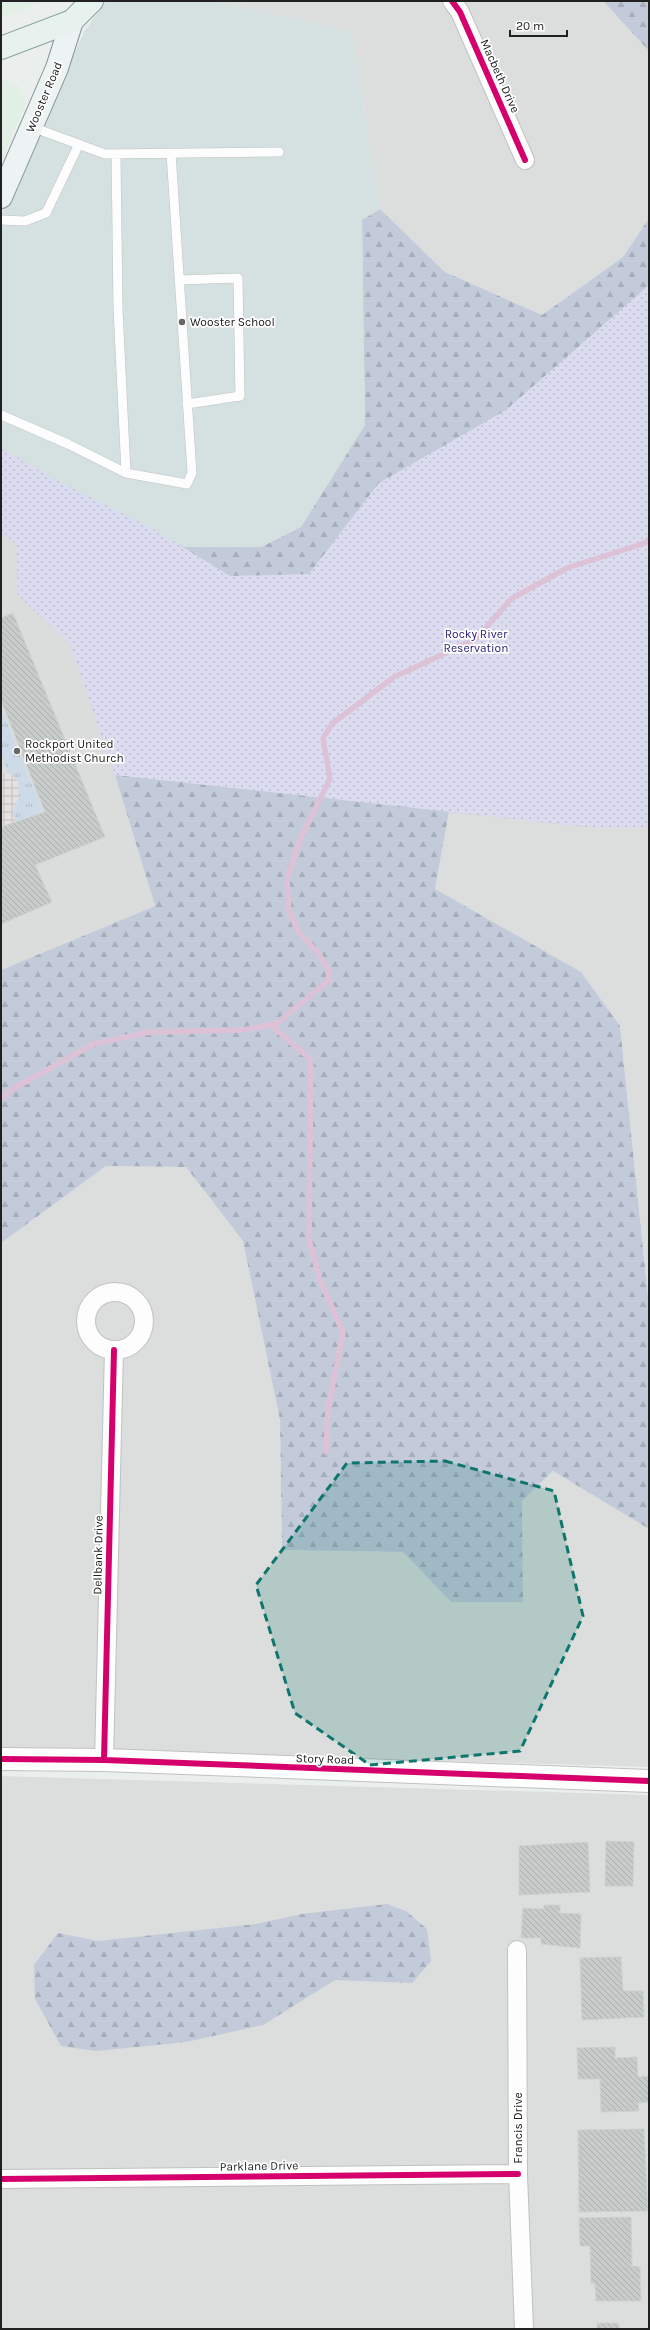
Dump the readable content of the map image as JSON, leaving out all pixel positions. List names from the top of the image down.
{
  "streets": {
    "main road": ["Wooster Road"],
    "street": [
      "Macbeth Drive",
      "Dellbank Drive",
      "Story Road",
      "Francis Drive",
      "Parklane Drive"
    ]
  },
  "crossings": [
    ["Dellbank Drive", "Story Road"],
    ["Francis Drive", "Parklane Drive"]
  ],
  "parks": ["Rocky River Reservation"],
  "places": ["Wooster School", "Rockport United Methodist Church"],
  "scale_bar": "20 m"
}
